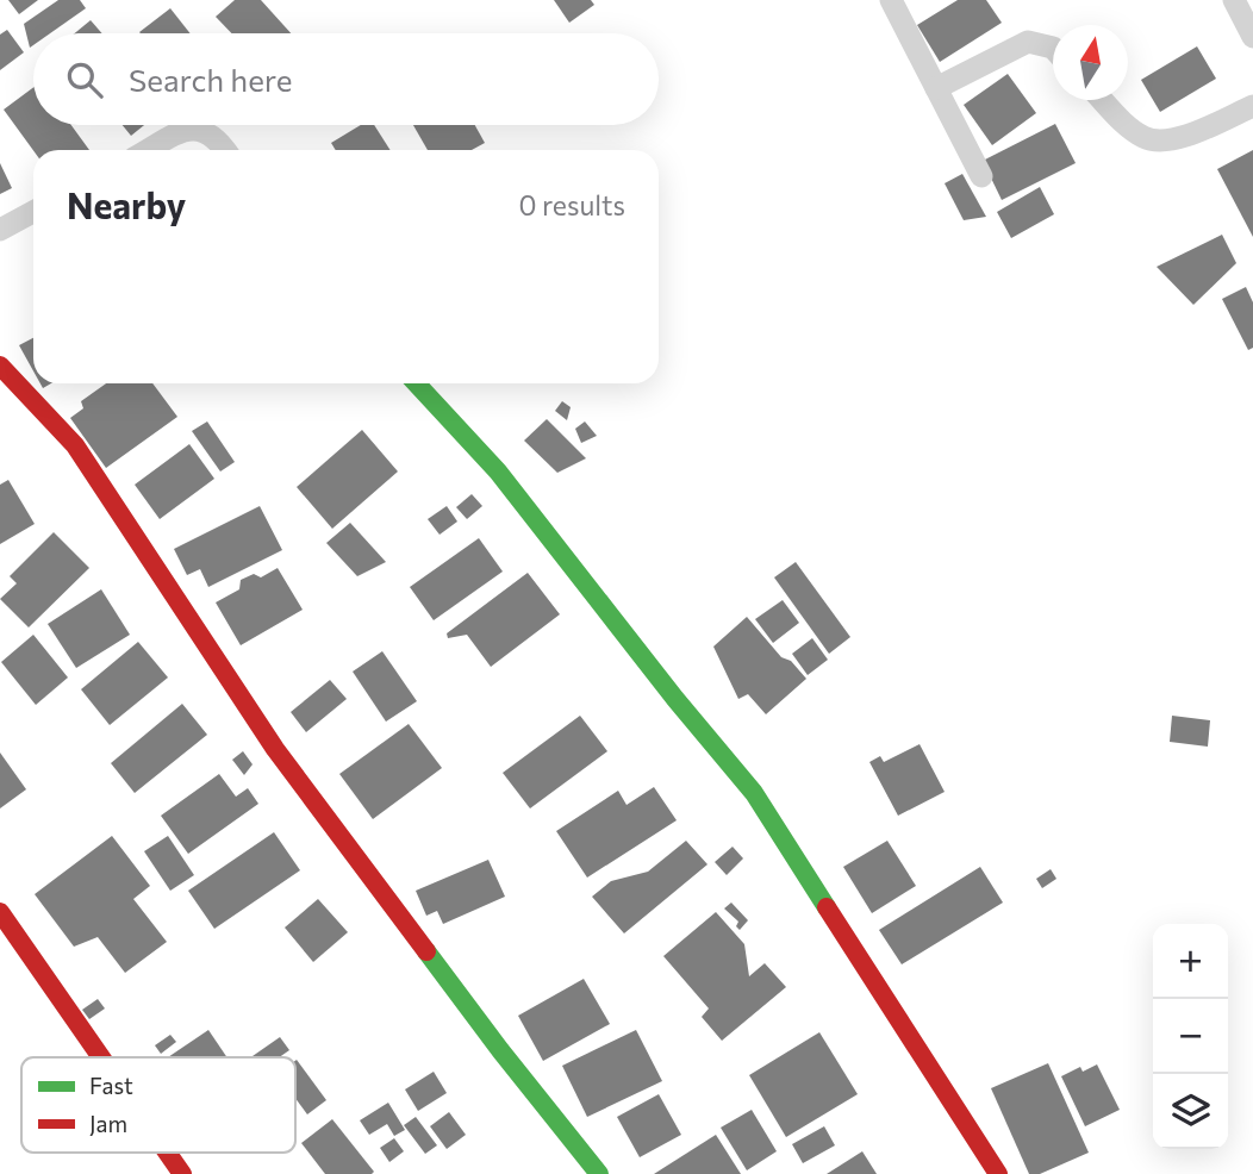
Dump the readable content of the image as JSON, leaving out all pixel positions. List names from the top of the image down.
{
  "legend": ["Fast", "Jam"],
  "north": "top",
  "page": {
    "search": "Search here",
    "heading": ["Nearby", "0 results"],
    "map_buttons": ["+", "−"]
  }
}
